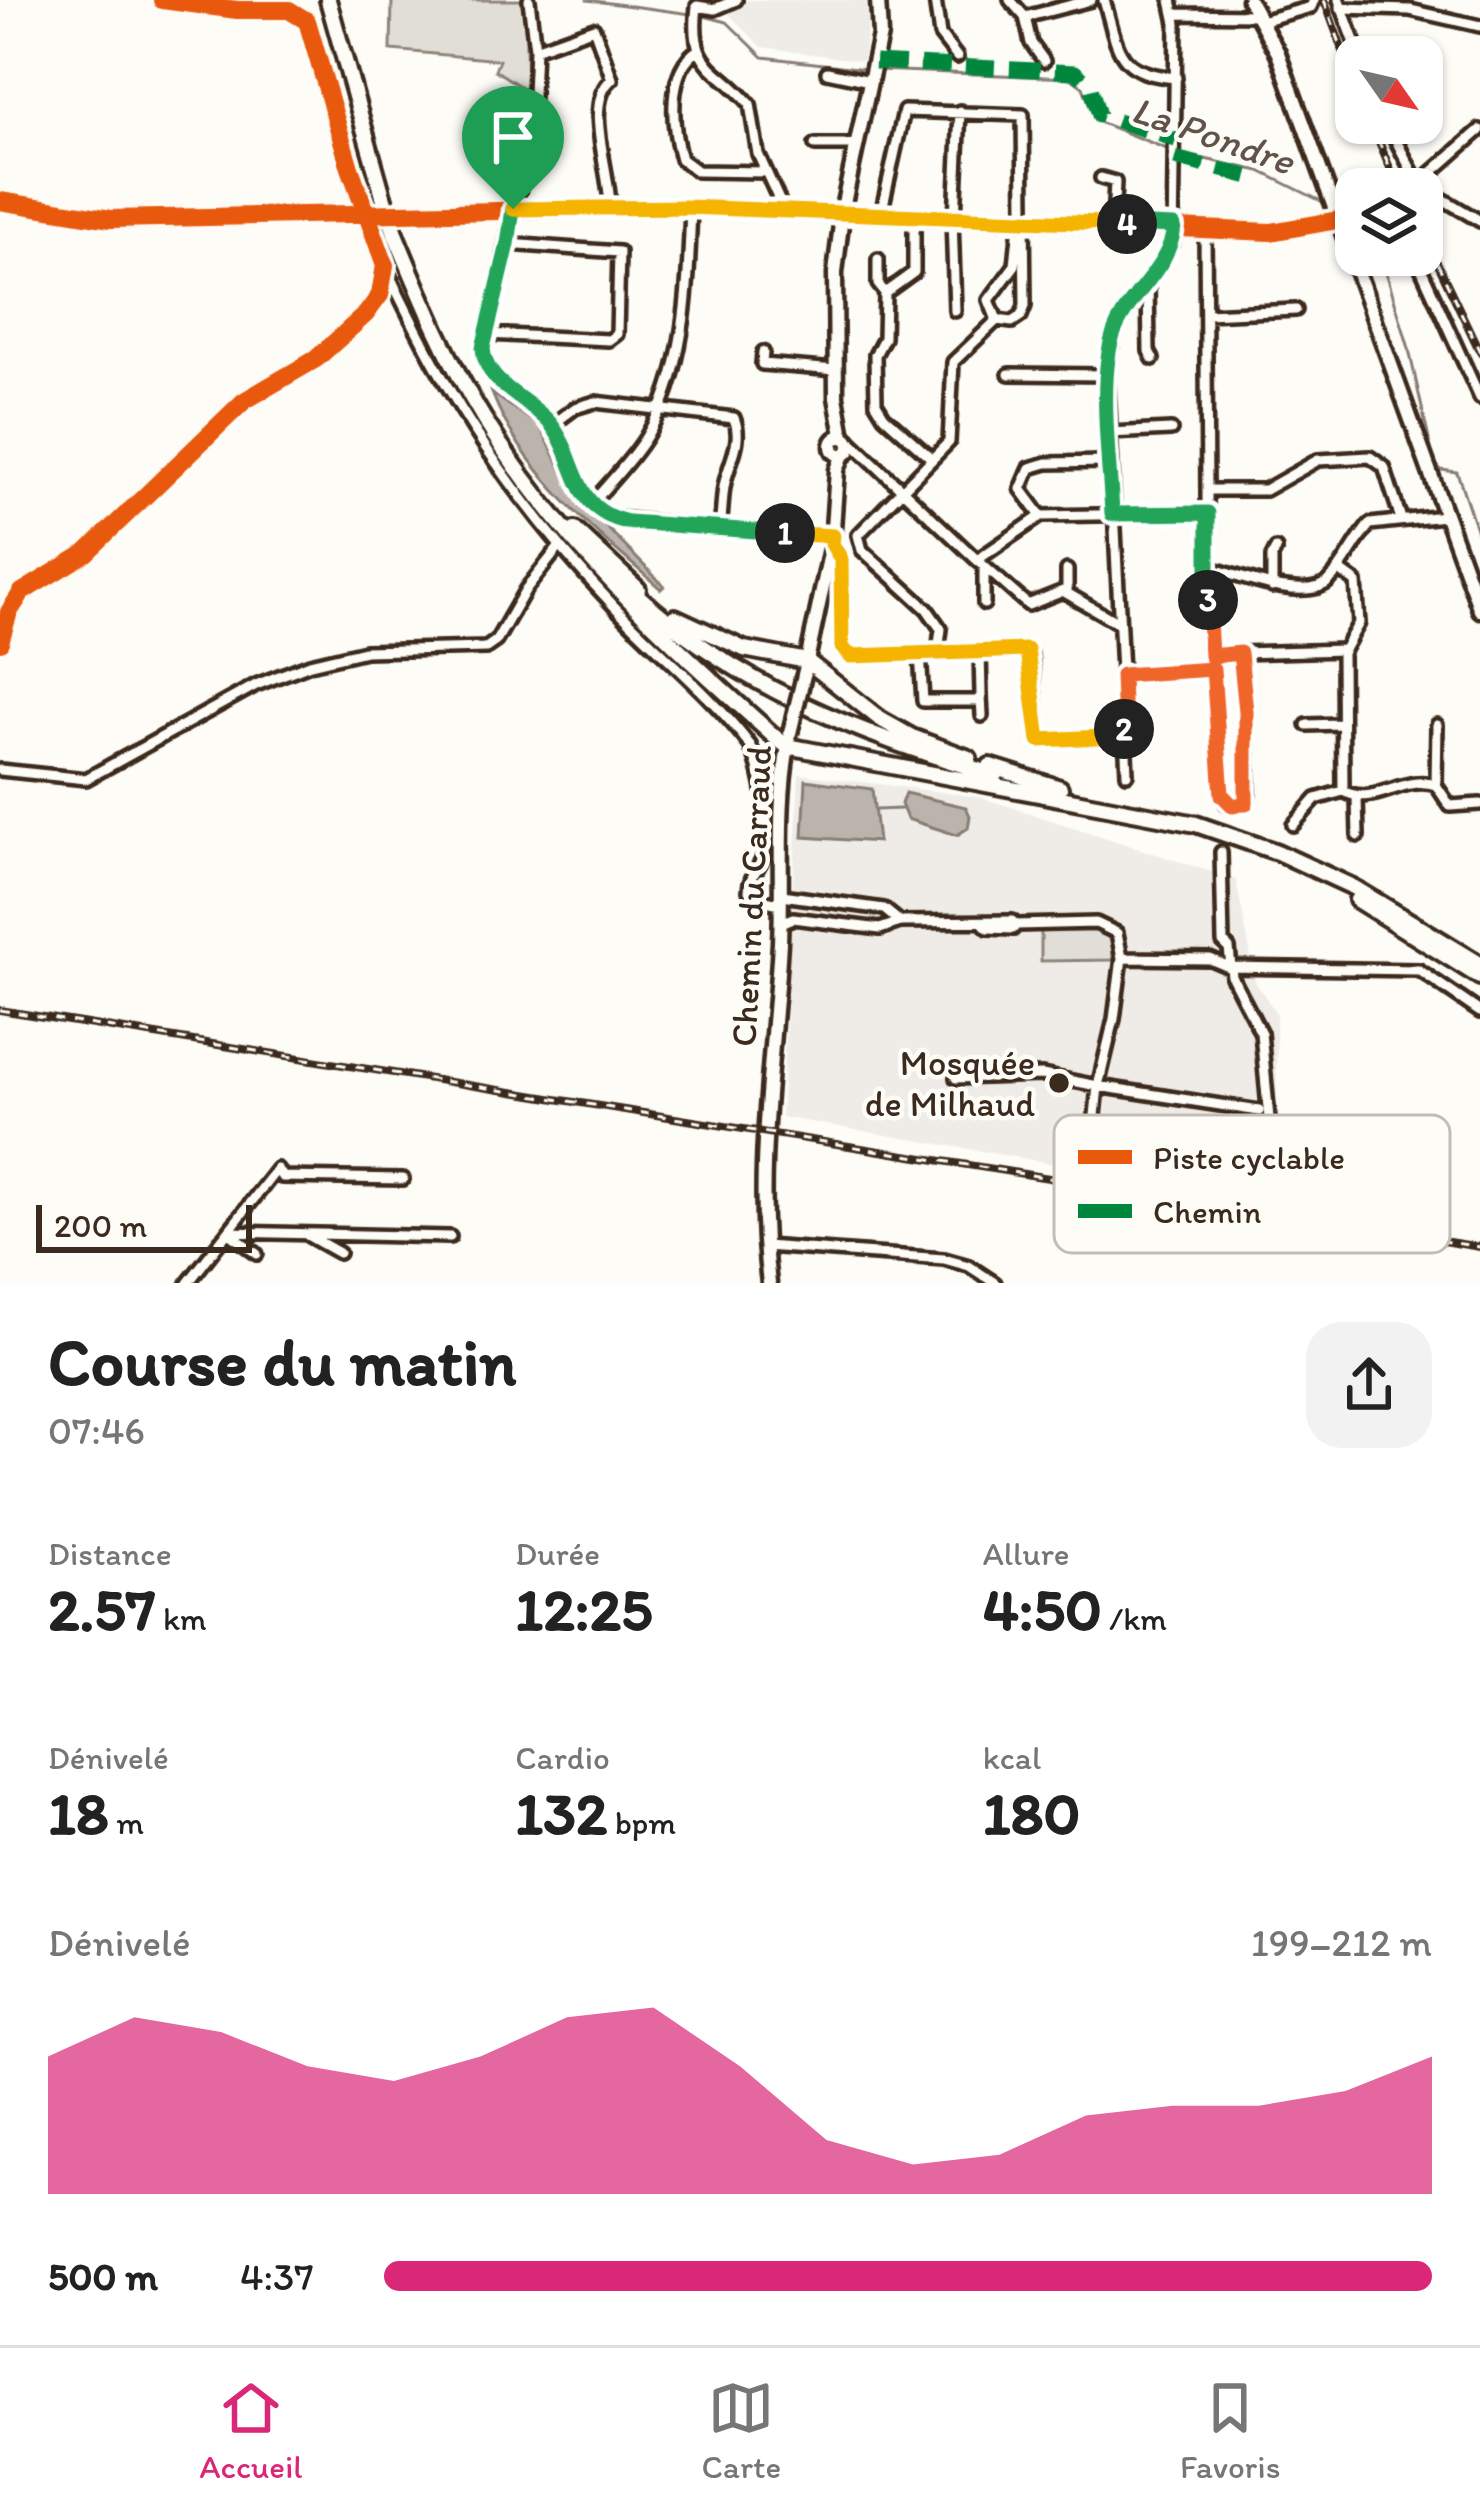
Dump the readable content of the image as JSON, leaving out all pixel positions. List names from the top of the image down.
{
  "streets": {
    "street": ["Chemin du Carraud"]
  },
  "water": ["La Pondre"],
  "places": ["Mosquée de Milhaud"],
  "legend": ["Piste cyclable", "Chemin"],
  "scale_bar": "200 m",
  "north": "bottom right",
  "page": {
    "pins": [
      "4",
      "1",
      "3",
      "2"
    ],
    "scale": "200 m",
    "heading": ["Course du matin", "07:46"],
    "stats": [
      ["Distance", "2.57 km"],
      ["Durée", "12:25"],
      ["Allure", "4:50 /km"],
      ["Dénivelé", "18 m"],
      ["Cardio", "132 bpm"],
      ["kcal", "180"]
    ],
    "chart": ["Dénivelé", "199–212 m"],
    "list": [
      {
        "name": "500 m",
        "note": "4:37"
      }
    ],
    "tabs": ["Accueil", "Carte", "Favoris"]
  }
}
